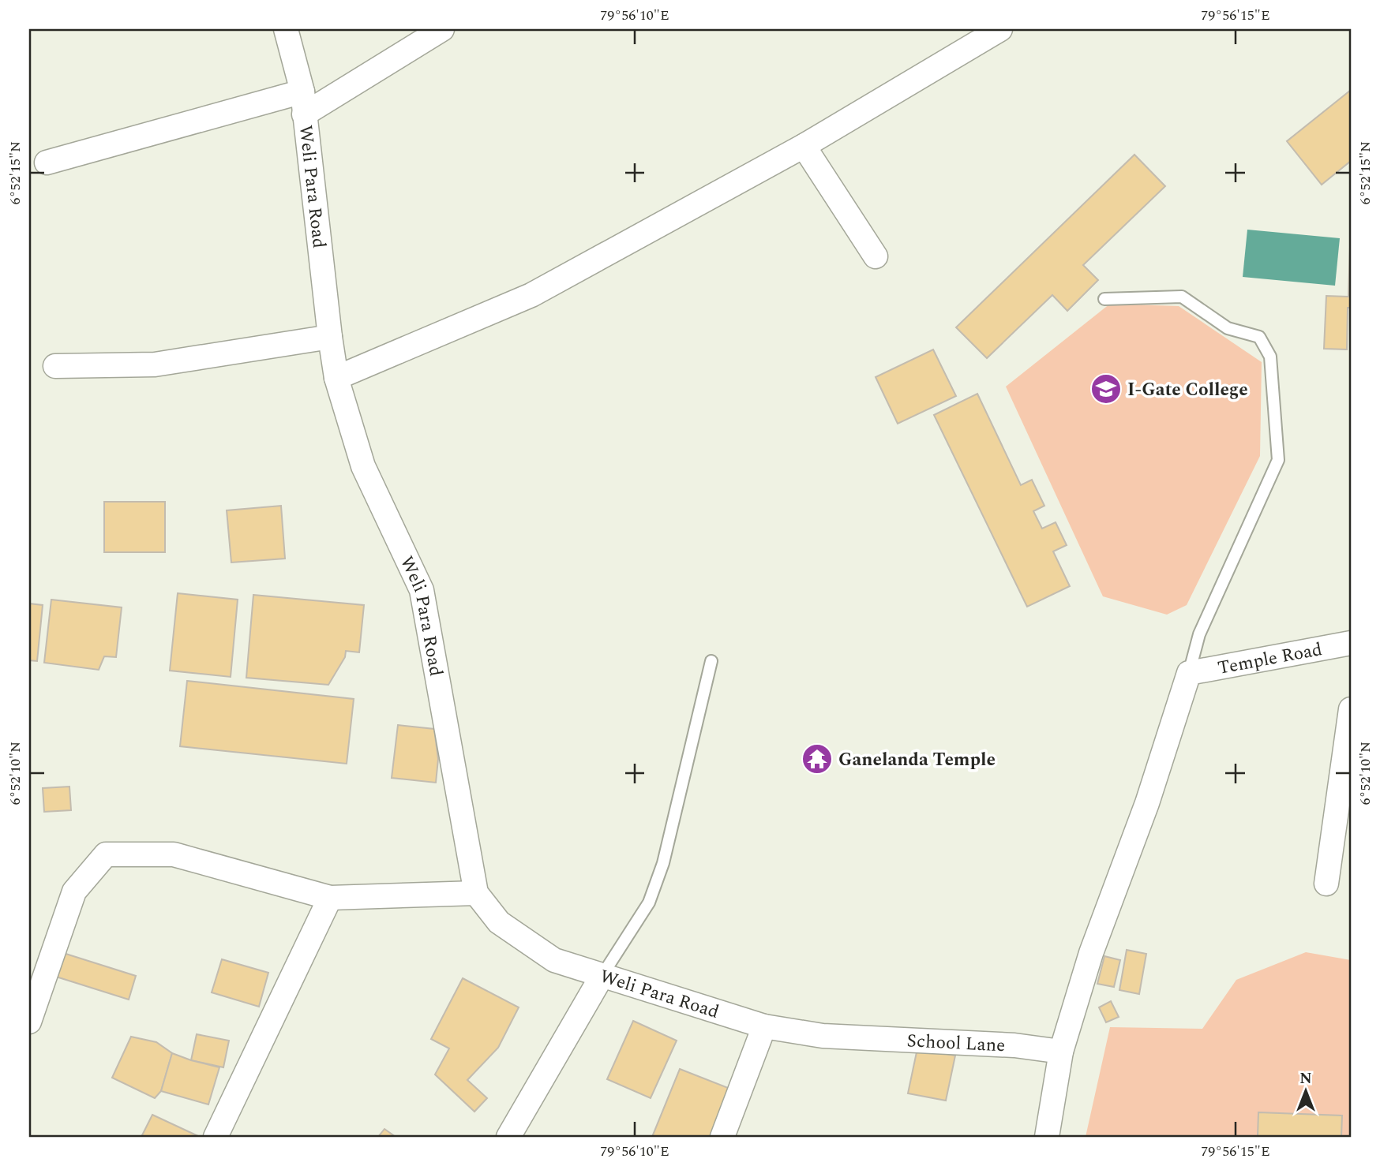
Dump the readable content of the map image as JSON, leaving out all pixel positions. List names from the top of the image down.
{
  "streets": {
    "street": ["Weli Para Road", "Temple Road", "School Lane"]
  },
  "crossings": [
    ["Weli Para Road", "School Lane"]
  ],
  "places": {
    "school or university": ["I-Gate College"],
    "temple": ["Ganelanda Temple"]
  },
  "north": "top",
  "coordinates": [
    "79°56'10\"E",
    "79°56'15\"E",
    "6°52'15\"N",
    "6°52'10\"N"
  ]
}
